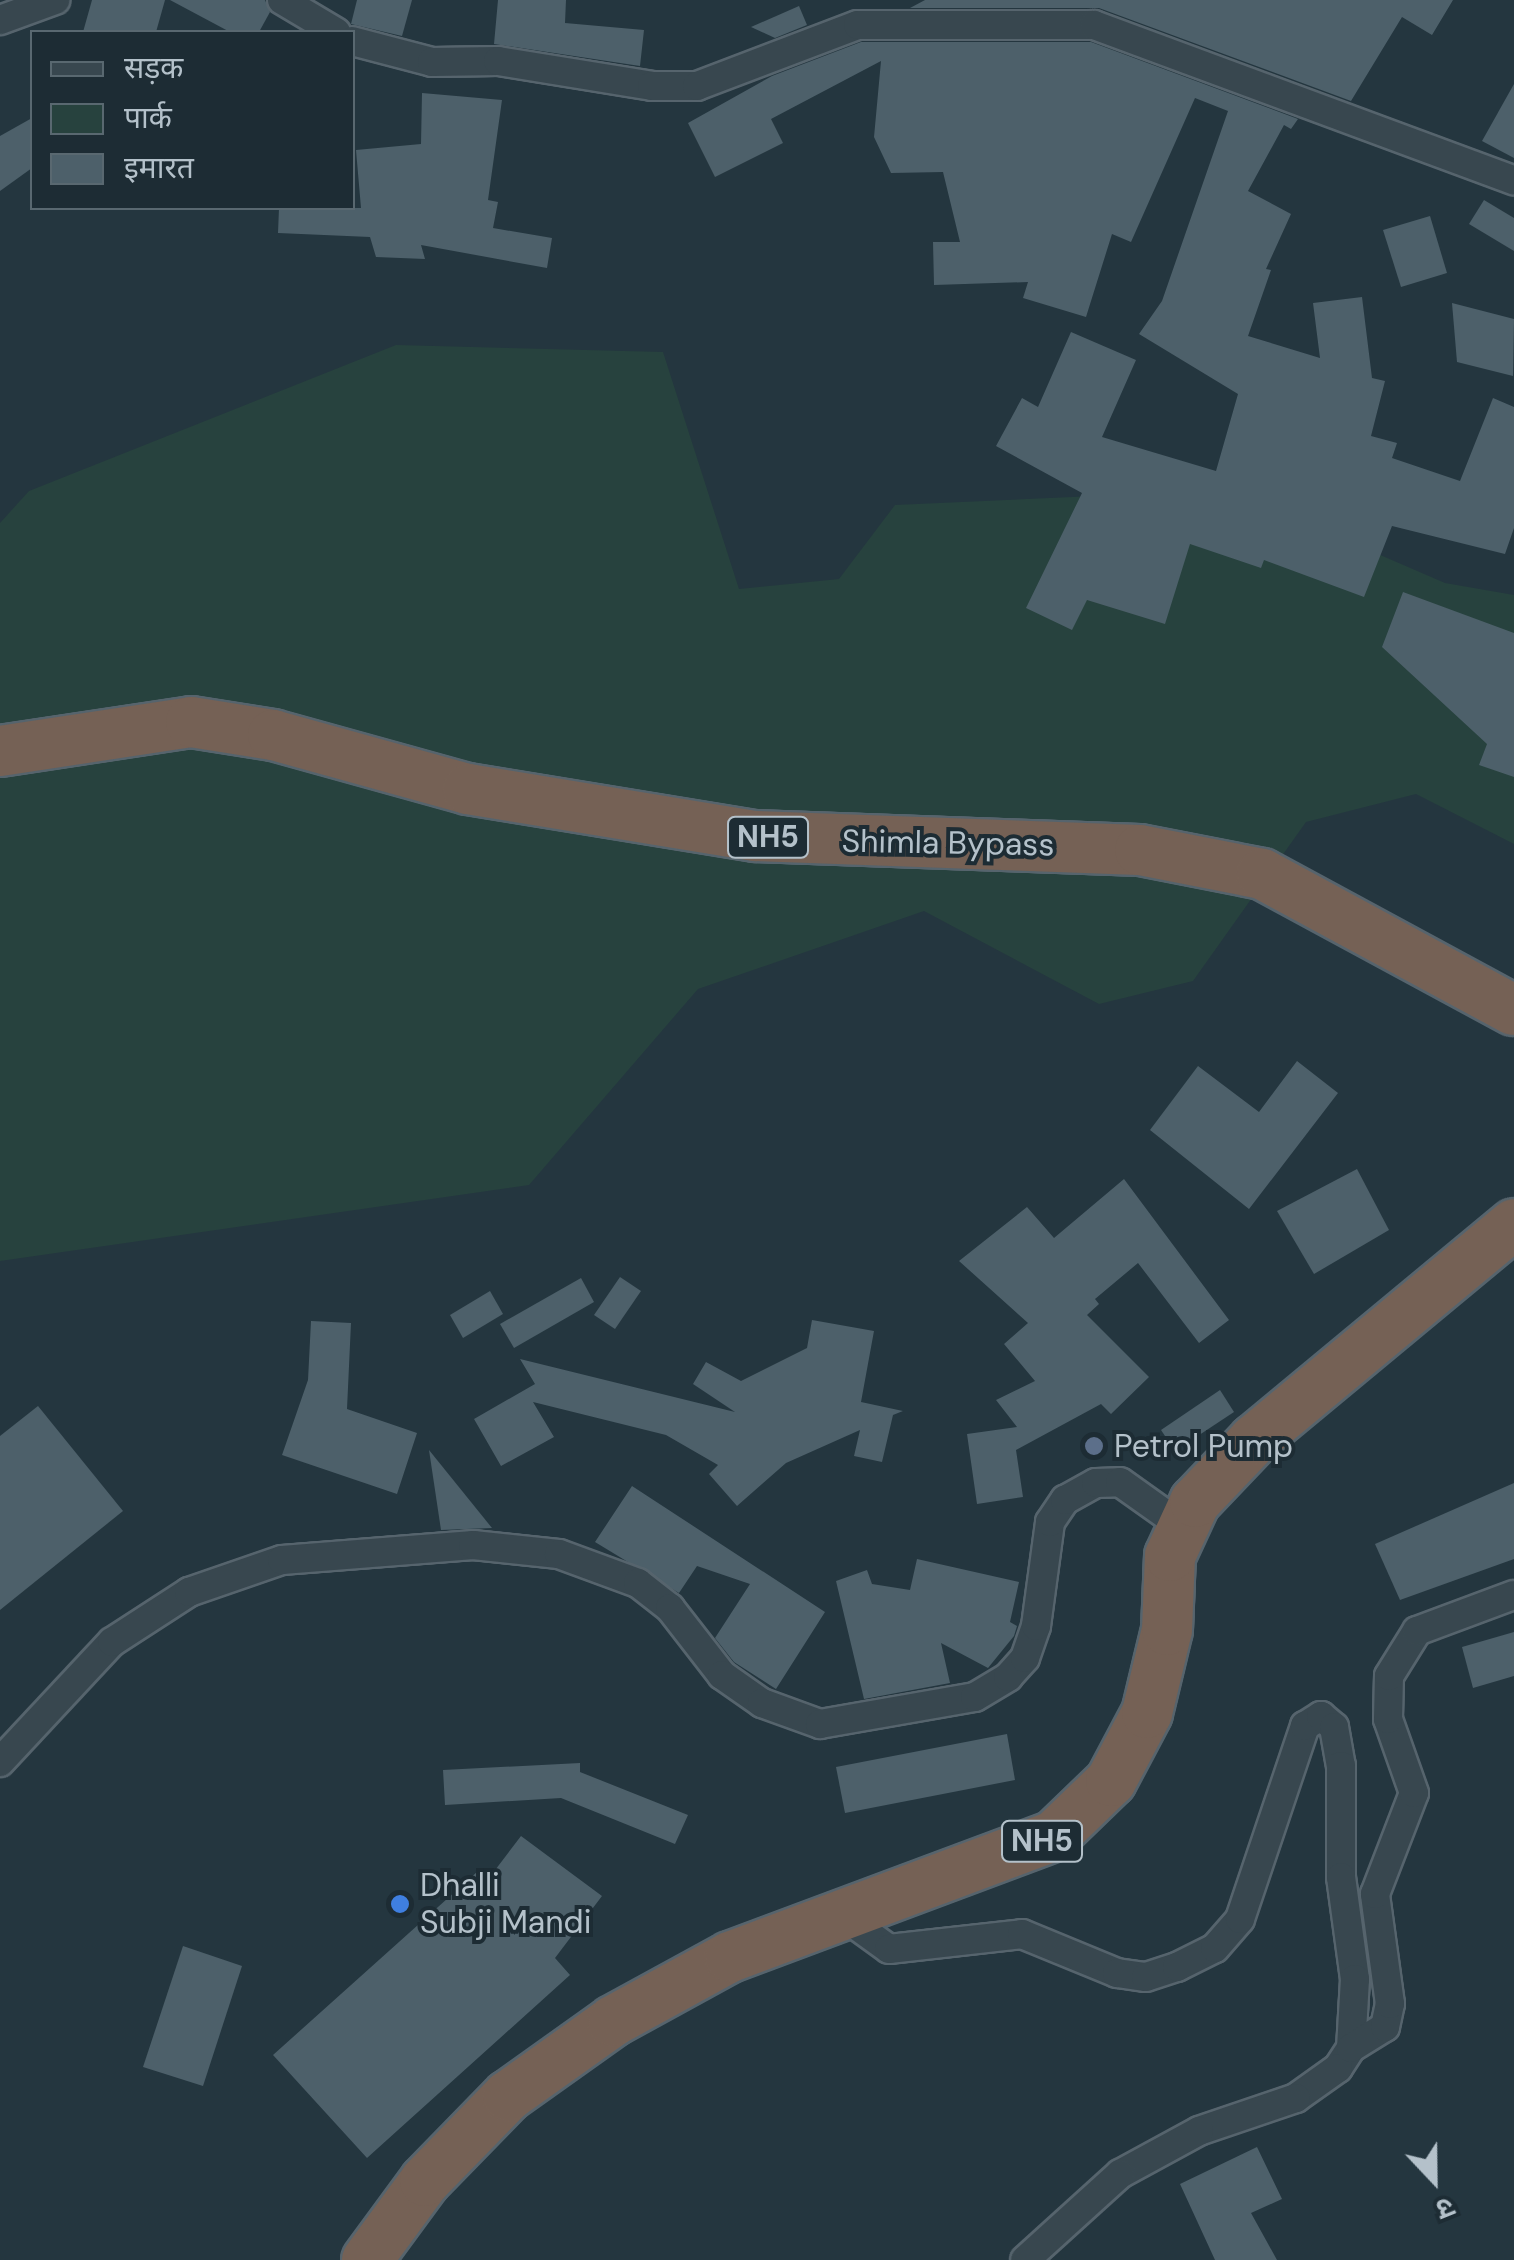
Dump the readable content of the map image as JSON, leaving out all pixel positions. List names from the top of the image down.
{
  "streets": {
    "highway": ["NH5", "Shimla Bypass"]
  },
  "places": ["Petrol Pump", "Dhalli Subji Mandi"],
  "legend": ["सड़क", "पार्क", "इमारत"],
  "north": "bottom"
}
